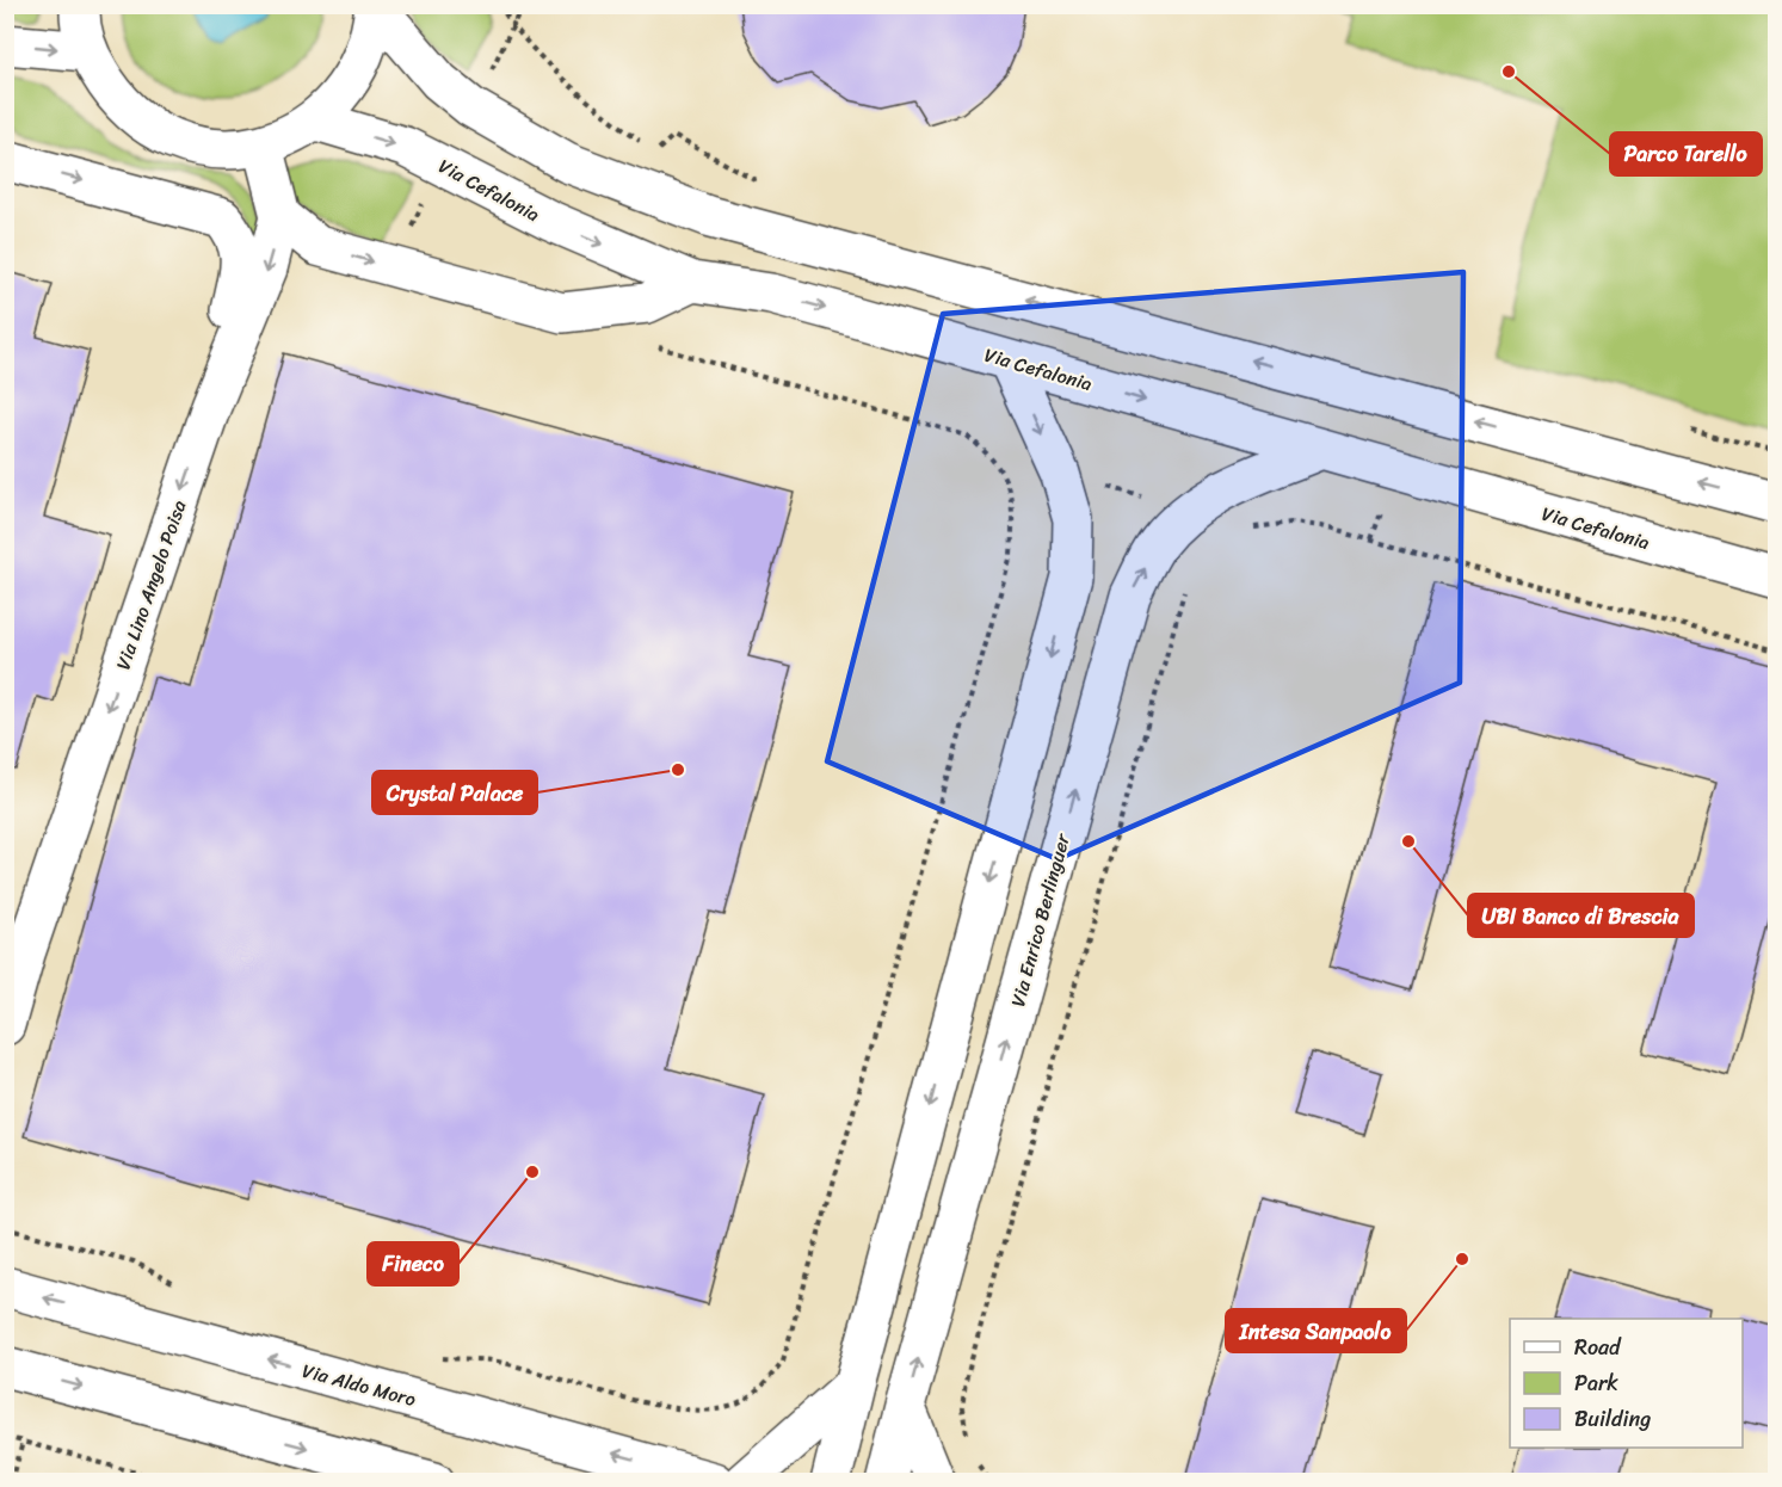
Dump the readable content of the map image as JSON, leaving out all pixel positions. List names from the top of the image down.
{
  "streets": {
    "street": [
      "Via Cefalonia",
      "Via Lino Angelo Poisa",
      "Via Enrico Berlinguer",
      "Via Aldo Moro"
    ]
  },
  "crossings": [
    ["Via Cefalonia", "Via Enrico Berlinguer"]
  ],
  "one_way": ["Via Lino Angelo Poisa"],
  "places": [
    "Parco Tarello",
    "Crystal Palace",
    "UBI Banco di Brescia",
    "Fineco",
    "Intesa Sanpaolo"
  ],
  "legend": ["Road", "Park", "Building"]
}
